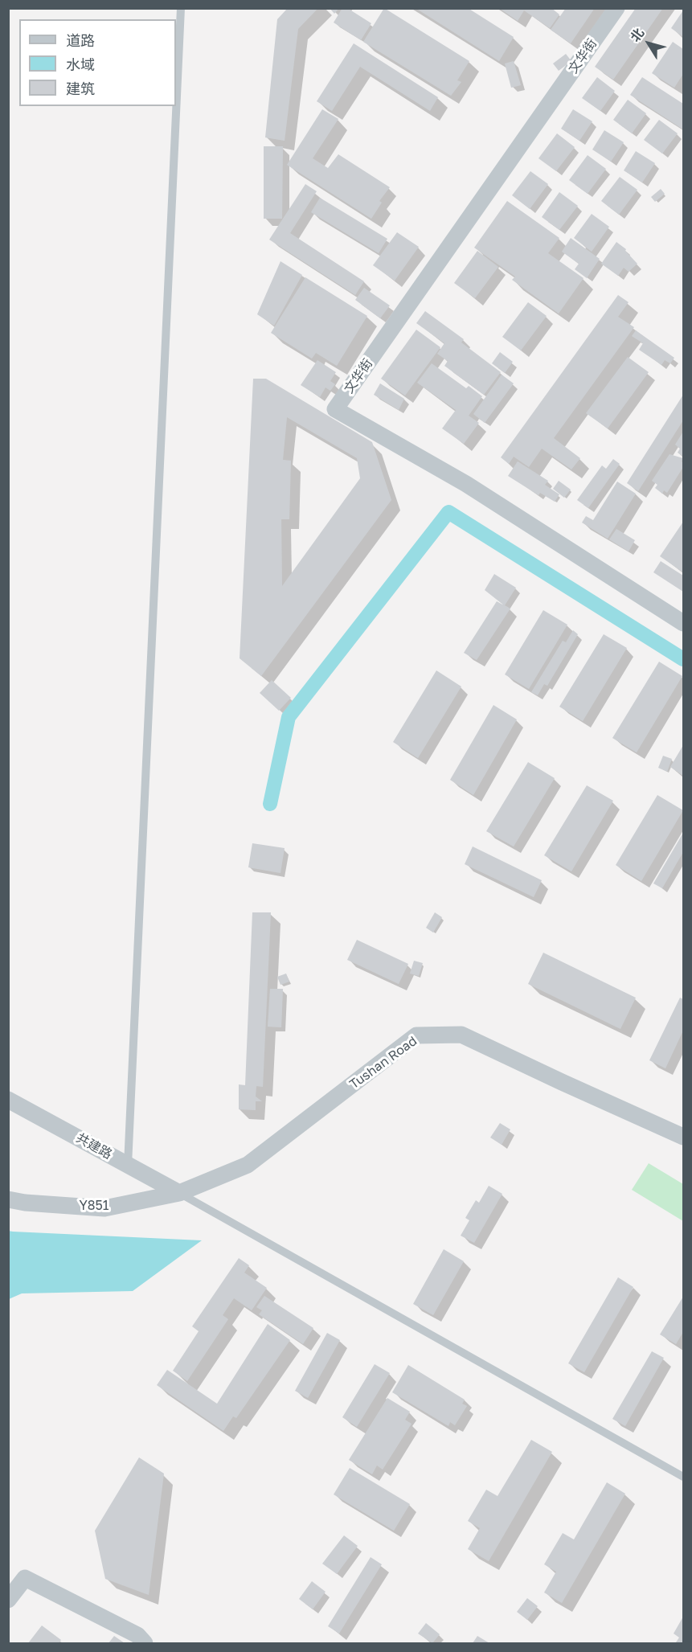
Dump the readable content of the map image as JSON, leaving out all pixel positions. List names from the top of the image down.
{
  "streets": {
    "street": [
      "文华街",
      "Tushan Road",
      "共建路",
      "Y851"
    ]
  },
  "crossings": [
    ["Tushan Road", "共建路"],
    ["Tushan Road", "Y851"],
    ["共建路", "Y851"]
  ],
  "legend": ["道路", "水域", "建筑"],
  "north": "top left"
}
